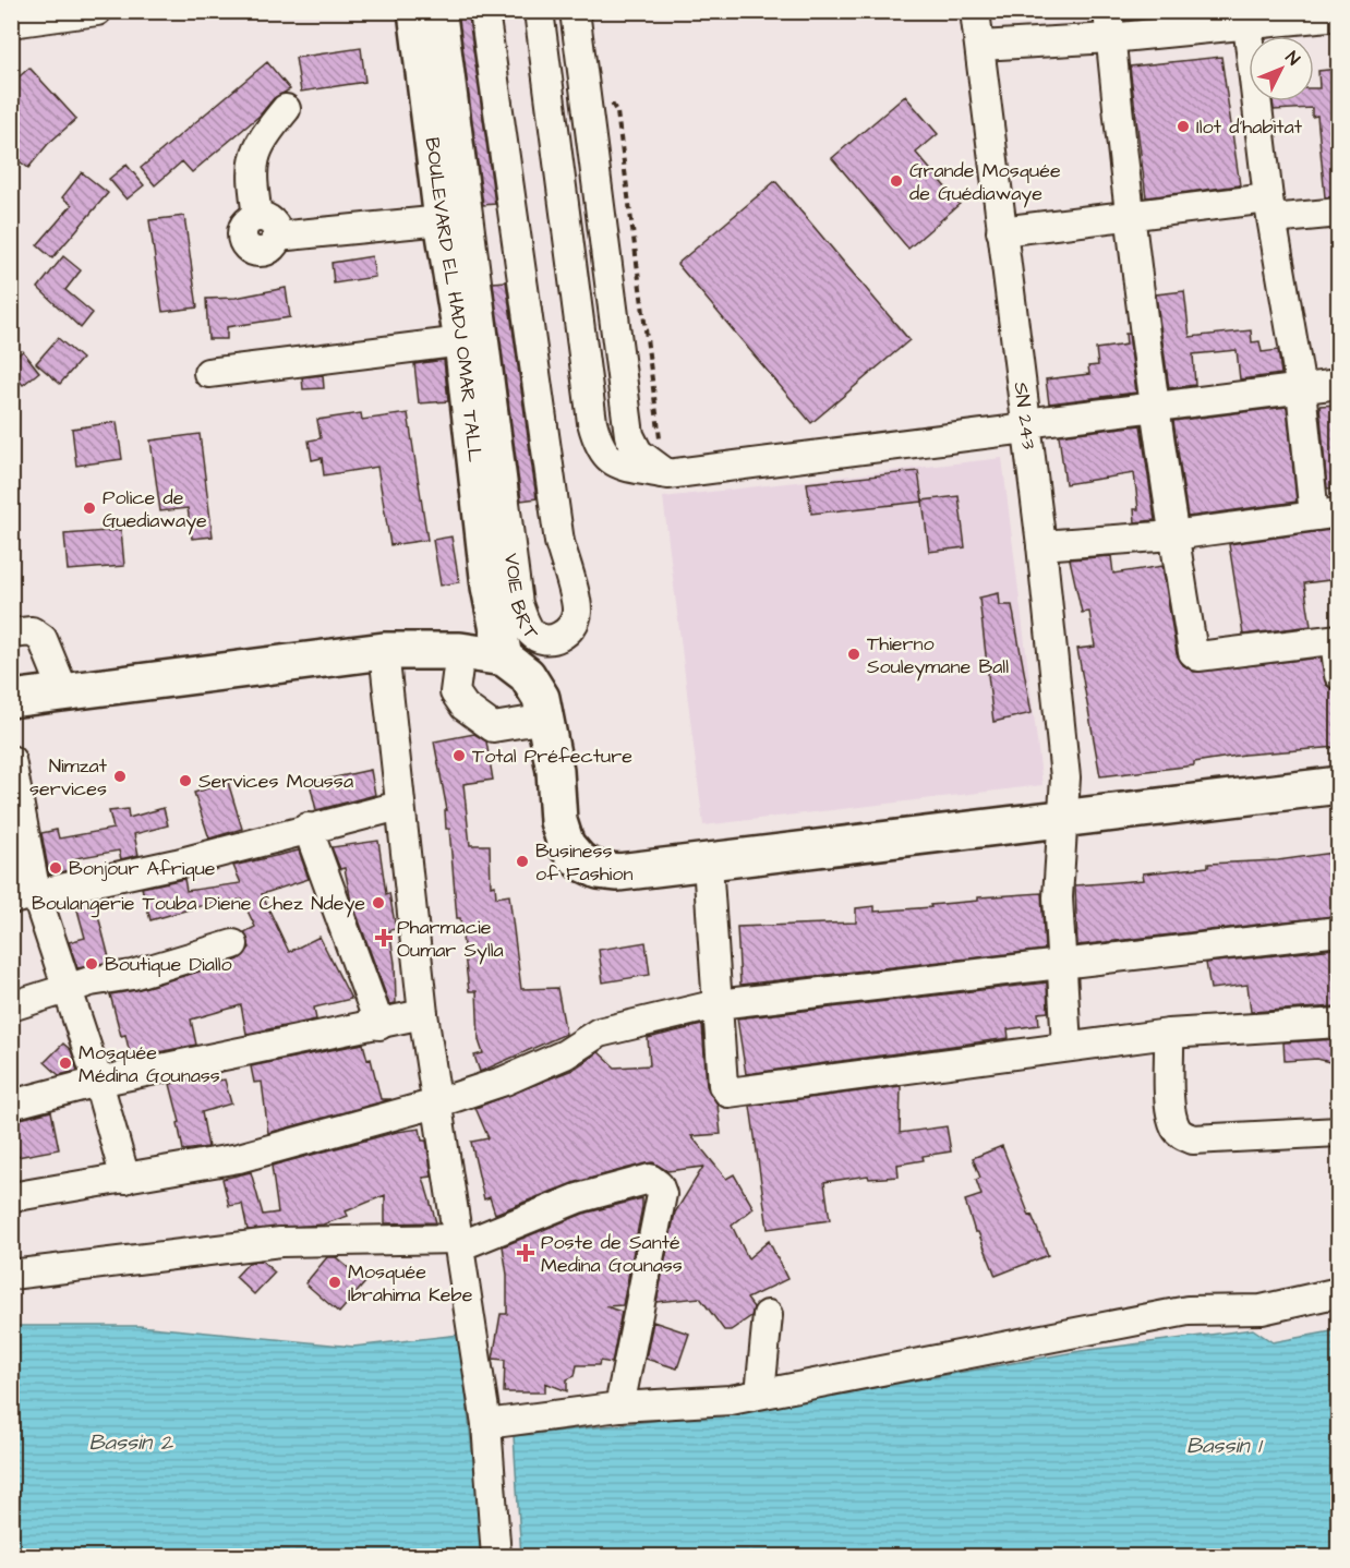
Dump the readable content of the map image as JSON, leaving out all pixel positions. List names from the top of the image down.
{
  "streets": {
    "main road": ["BOULEVARD EL HADJ OMAR TALL"],
    "street": ["SN 243", "VOIE BRT"]
  },
  "water": ["Bassin 2", "Bassin 1"],
  "places": {
    "other": [
      "Ilot d'habitat",
      "Grande Mosquée de Guédiawaye",
      "Police de Guediawaye",
      "Thierno Souleymane Ball",
      "Total Préfecture",
      "Nimzat services",
      "Services Moussa",
      "Business of Fashion",
      "Bonjour Afrique",
      "Boulangerie Touba Diene Chez Ndeye",
      "Boutique Diallo",
      "Mosquée Médina Gounass",
      "Mosquée Ibrahima Kebe"
    ],
    "health": ["Pharmacie Oumar Sylla", "Poste de Santé Medina Gounass"]
  },
  "north": "top right"
}
